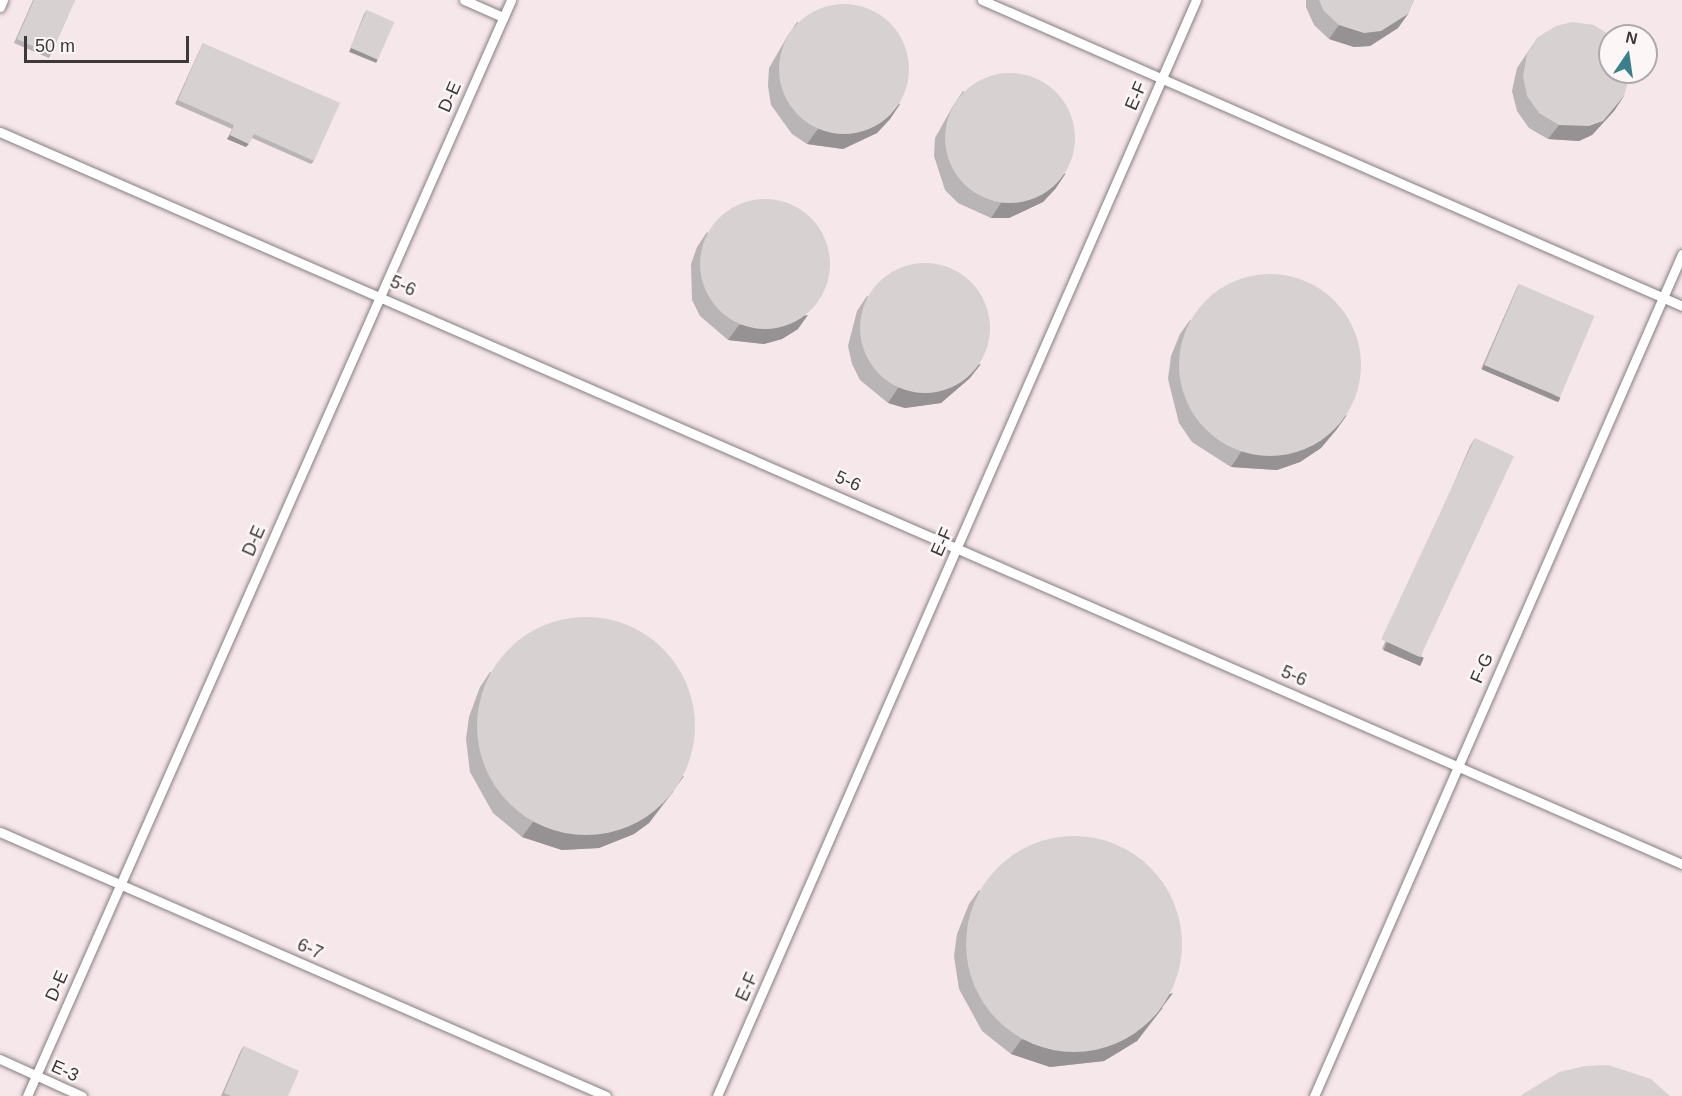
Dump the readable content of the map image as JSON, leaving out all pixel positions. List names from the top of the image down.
{
  "streets": {
    "lane": [
      "E-F",
      "D-E",
      "5-6",
      "F-G",
      "6-7",
      "E-3"
    ]
  },
  "crossings": [
    ["E-F", "5-6"],
    ["D-E", "5-6"],
    ["D-E", "6-7"],
    ["D-E", "E-3"],
    ["5-6", "F-G"]
  ],
  "scale_bar": "50 m",
  "north": "top"
}
